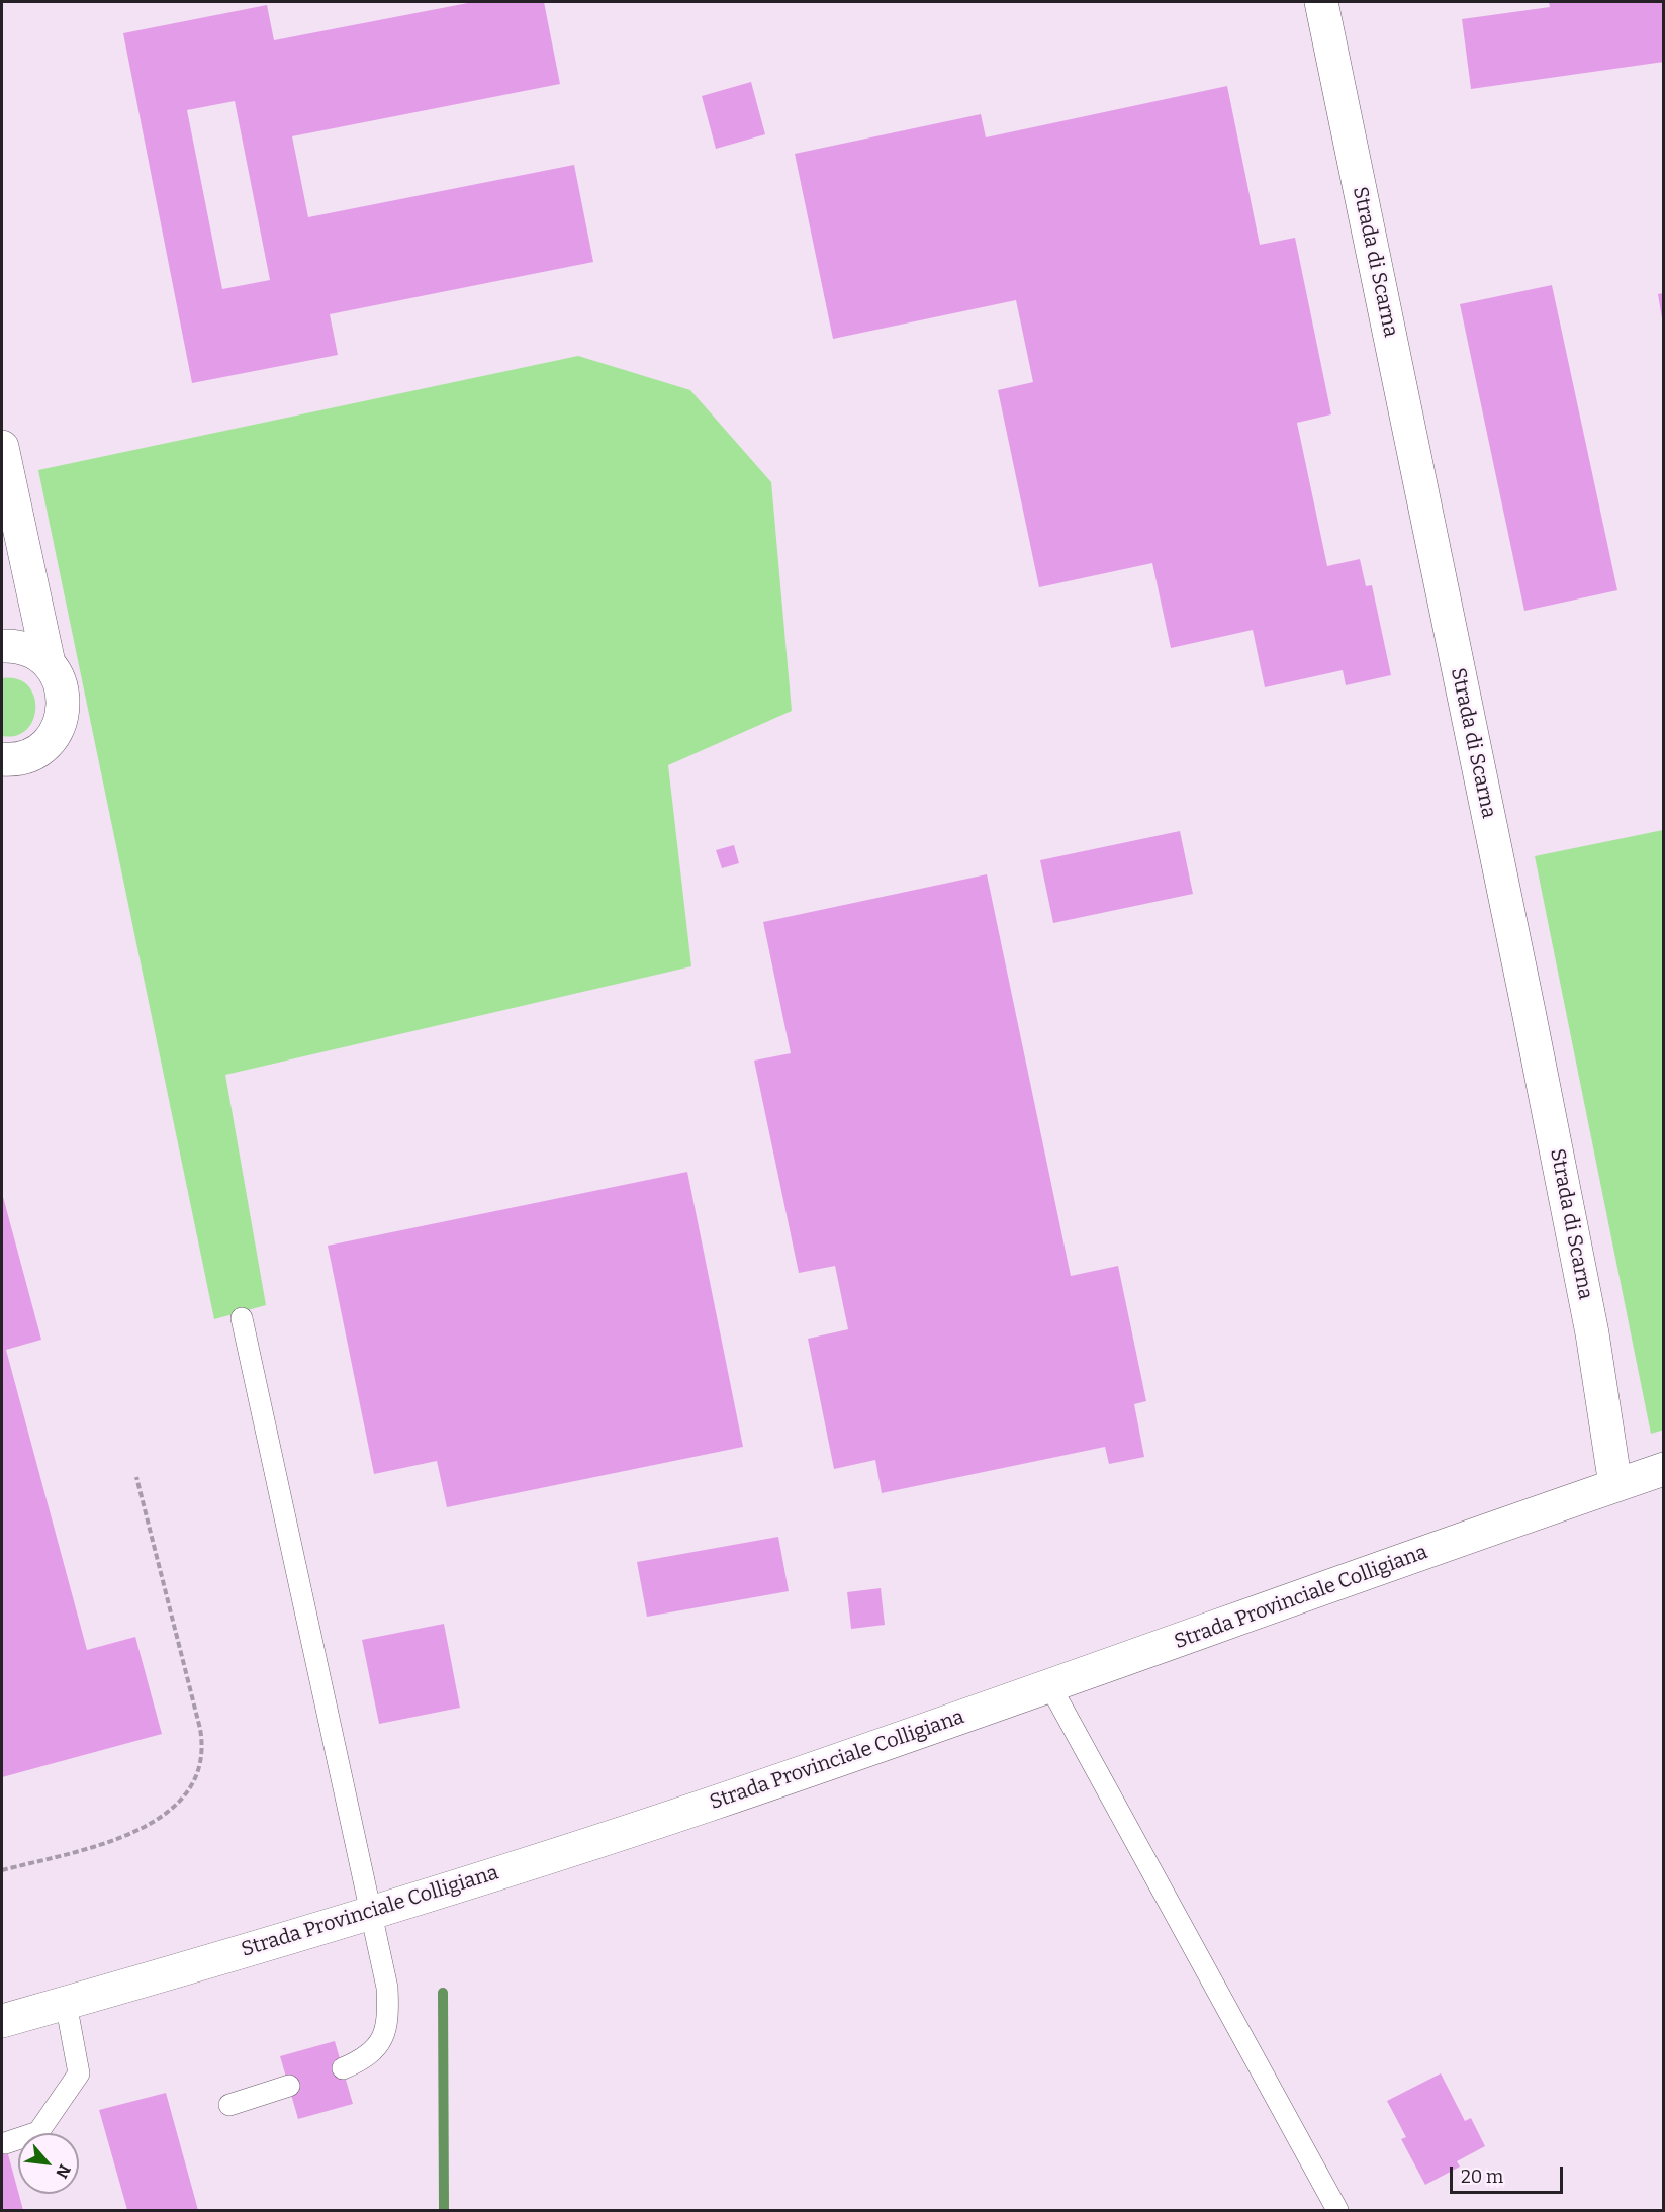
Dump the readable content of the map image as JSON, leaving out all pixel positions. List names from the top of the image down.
{
  "streets": {
    "street": ["Strada di Scarna", "Strada Provinciale Colligiana"]
  },
  "crossings": [
    ["Strada di Scarna", "Strada Provinciale Colligiana"]
  ],
  "scale_bar": "20 m",
  "north": "bottom right"
}
